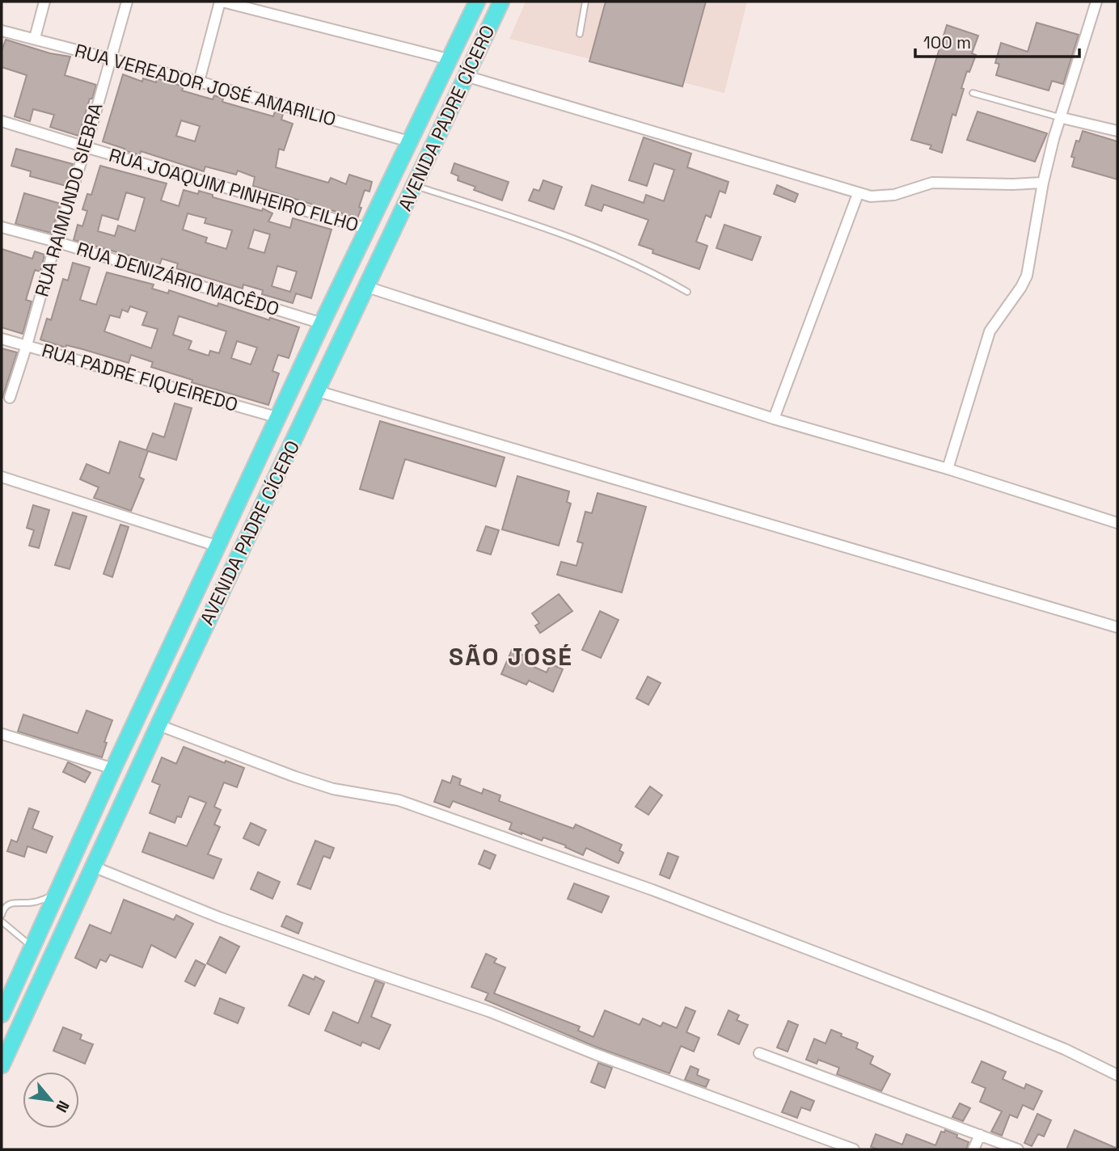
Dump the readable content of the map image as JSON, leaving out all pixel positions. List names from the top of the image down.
{
  "streets": {
    "highway": ["AVENIDA PADRE CÍCERO"],
    "street": [
      "RUA VEREADOR JOSÉ AMARILIO",
      "RUA JOAQUIM PINHEIRO FILHO",
      "RUA RAIMUNDO SIEBRA",
      "RUA DENIZÁRIO MACÊDO",
      "RUA PADRE FIQUEIREDO"
    ]
  },
  "crossings": [
    ["RUA VEREADOR JOSÉ AMARILIO", "AVENIDA PADRE CÍCERO"],
    ["RUA VEREADOR JOSÉ AMARILIO", "RUA RAIMUNDO SIEBRA"],
    ["AVENIDA PADRE CÍCERO", "RUA JOAQUIM PINHEIRO FILHO"],
    ["AVENIDA PADRE CÍCERO", "RUA DENIZÁRIO MACÊDO"],
    ["AVENIDA PADRE CÍCERO", "RUA PADRE FIQUEIREDO"],
    ["RUA JOAQUIM PINHEIRO FILHO", "RUA RAIMUNDO SIEBRA"],
    ["RUA RAIMUNDO SIEBRA", "RUA DENIZÁRIO MACÊDO"],
    ["RUA RAIMUNDO SIEBRA", "RUA PADRE FIQUEIREDO"]
  ],
  "districts": ["SÃO JOSÉ"],
  "scale_bar": "100 m",
  "north": "bottom right"
}
